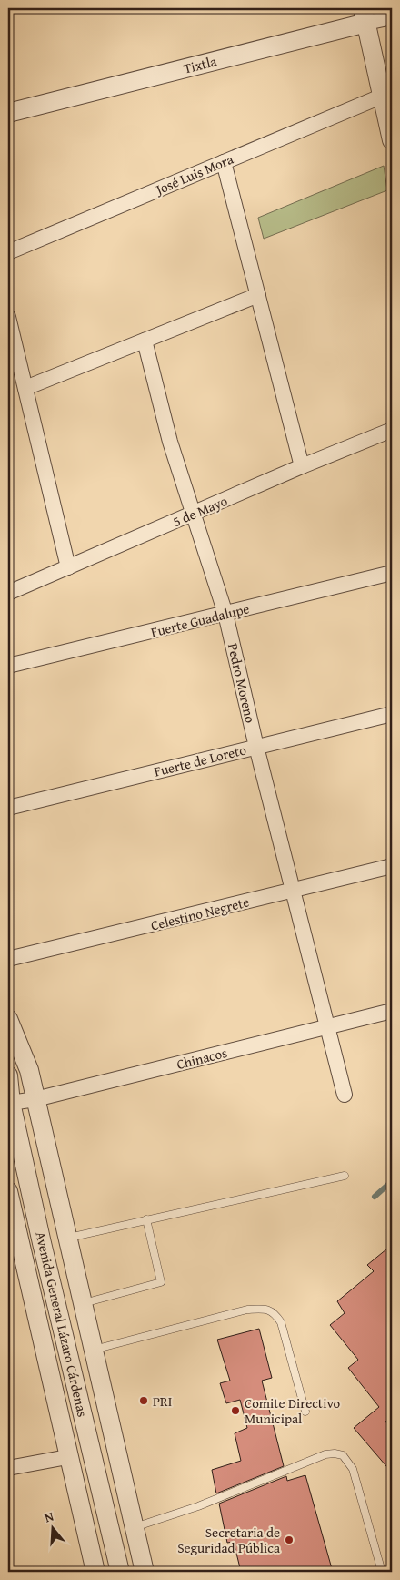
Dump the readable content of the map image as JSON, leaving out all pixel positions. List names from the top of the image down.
{
  "streets": {
    "street": [
      "Tixtla",
      "José Luis Mora",
      "5 de Mayo",
      "Fuerte Guadalupe",
      "Pedro Moreno",
      "Fuerte de Loreto",
      "Celestino Negrete",
      "Chinacos",
      "Avenida General Lázaro Cárdenas"
    ]
  },
  "crossings": [
    ["5 de Mayo", "Pedro Moreno"],
    ["Fuerte Guadalupe", "Pedro Moreno"],
    ["Pedro Moreno", "Fuerte de Loreto"],
    ["Pedro Moreno", "Celestino Negrete"],
    ["Pedro Moreno", "Chinacos"],
    ["Chinacos", "Avenida General Lázaro Cárdenas"]
  ],
  "places": ["PRI", "Comite Directivo Municipal", "Secretaria de Seguridad Pública"],
  "north": "top"
}
